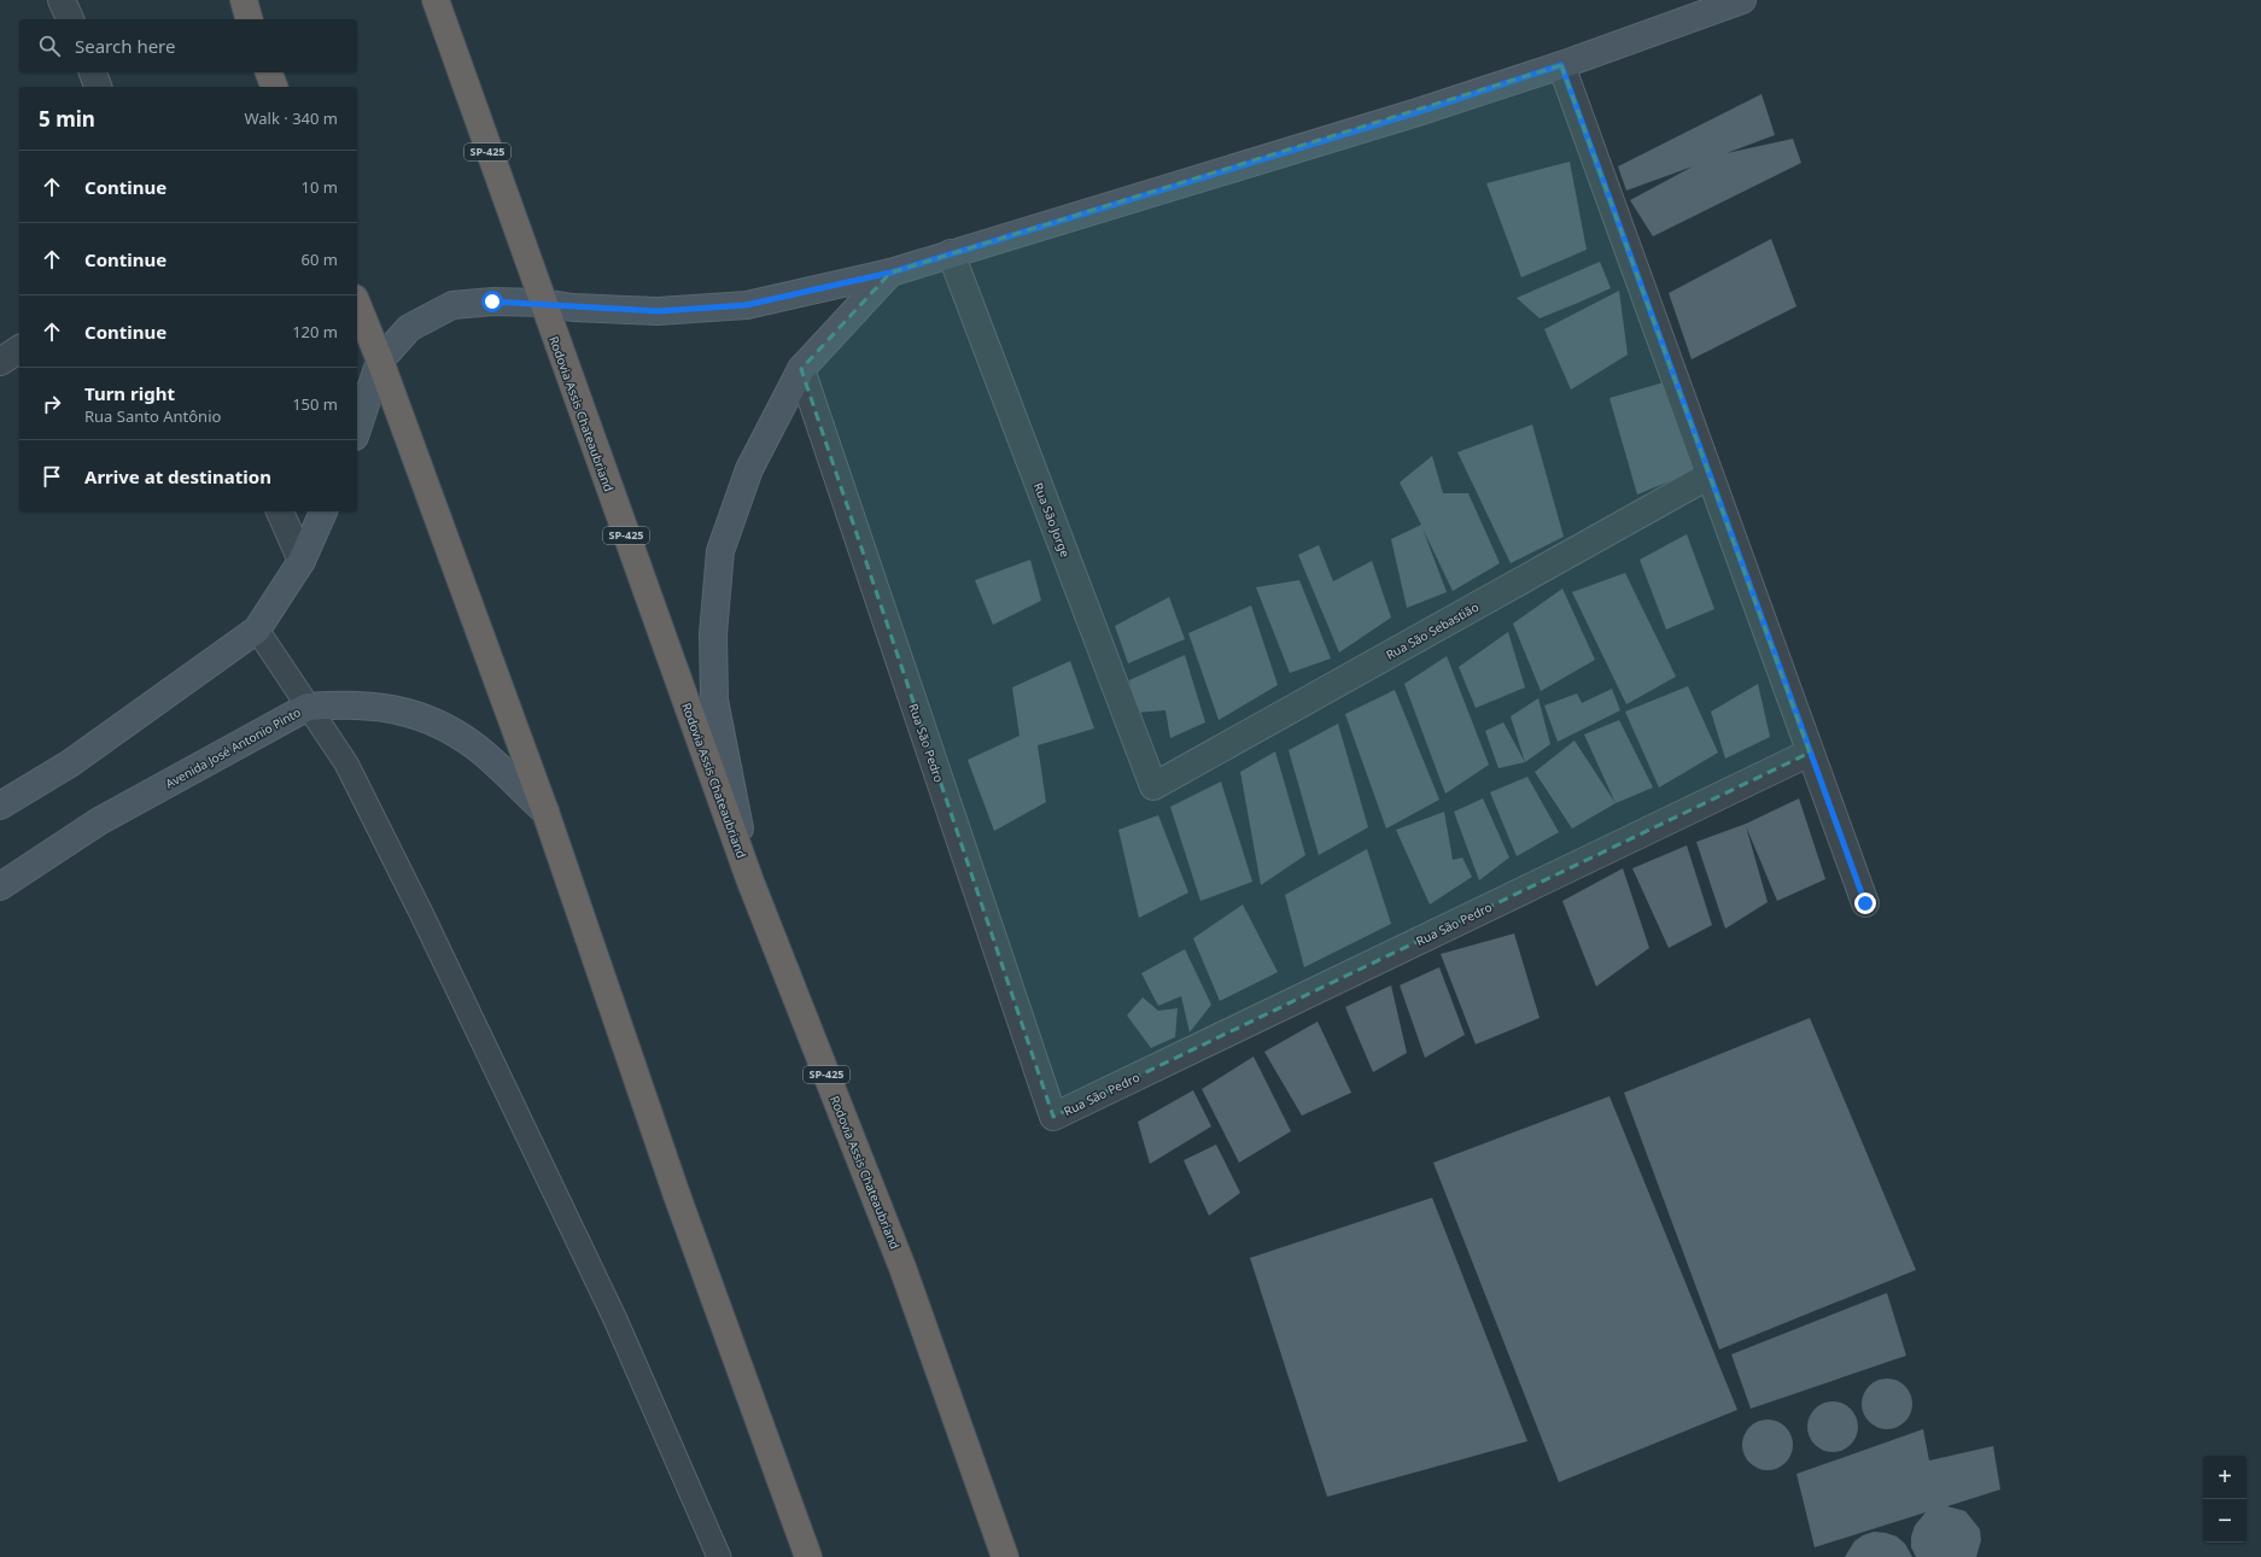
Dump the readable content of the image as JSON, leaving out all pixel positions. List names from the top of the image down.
{
  "streets": {
    "highway": ["SP-425", "Rodovia Assis Chateaubriand"],
    "main road": ["Avenida José Antonio Pinto"],
    "street": ["Rua São Jorge", "Rua São Sebastião", "Rua São Pedro"]
  },
  "crossings": [
    ["Rua São Jorge", "Rua São Sebastião"]
  ],
  "page": {
    "search": "Search here",
    "heading": ["5 min", "Walk · 340 m"],
    "list": [
      ["Continue", "10 m"],
      ["Continue", "60 m"],
      ["Continue", "120 m"],
      ["Turn right", "Rua Santo Antônio", "150 m"],
      "Arrive at destination"
    ],
    "map_buttons": ["+", "−"]
  }
}
